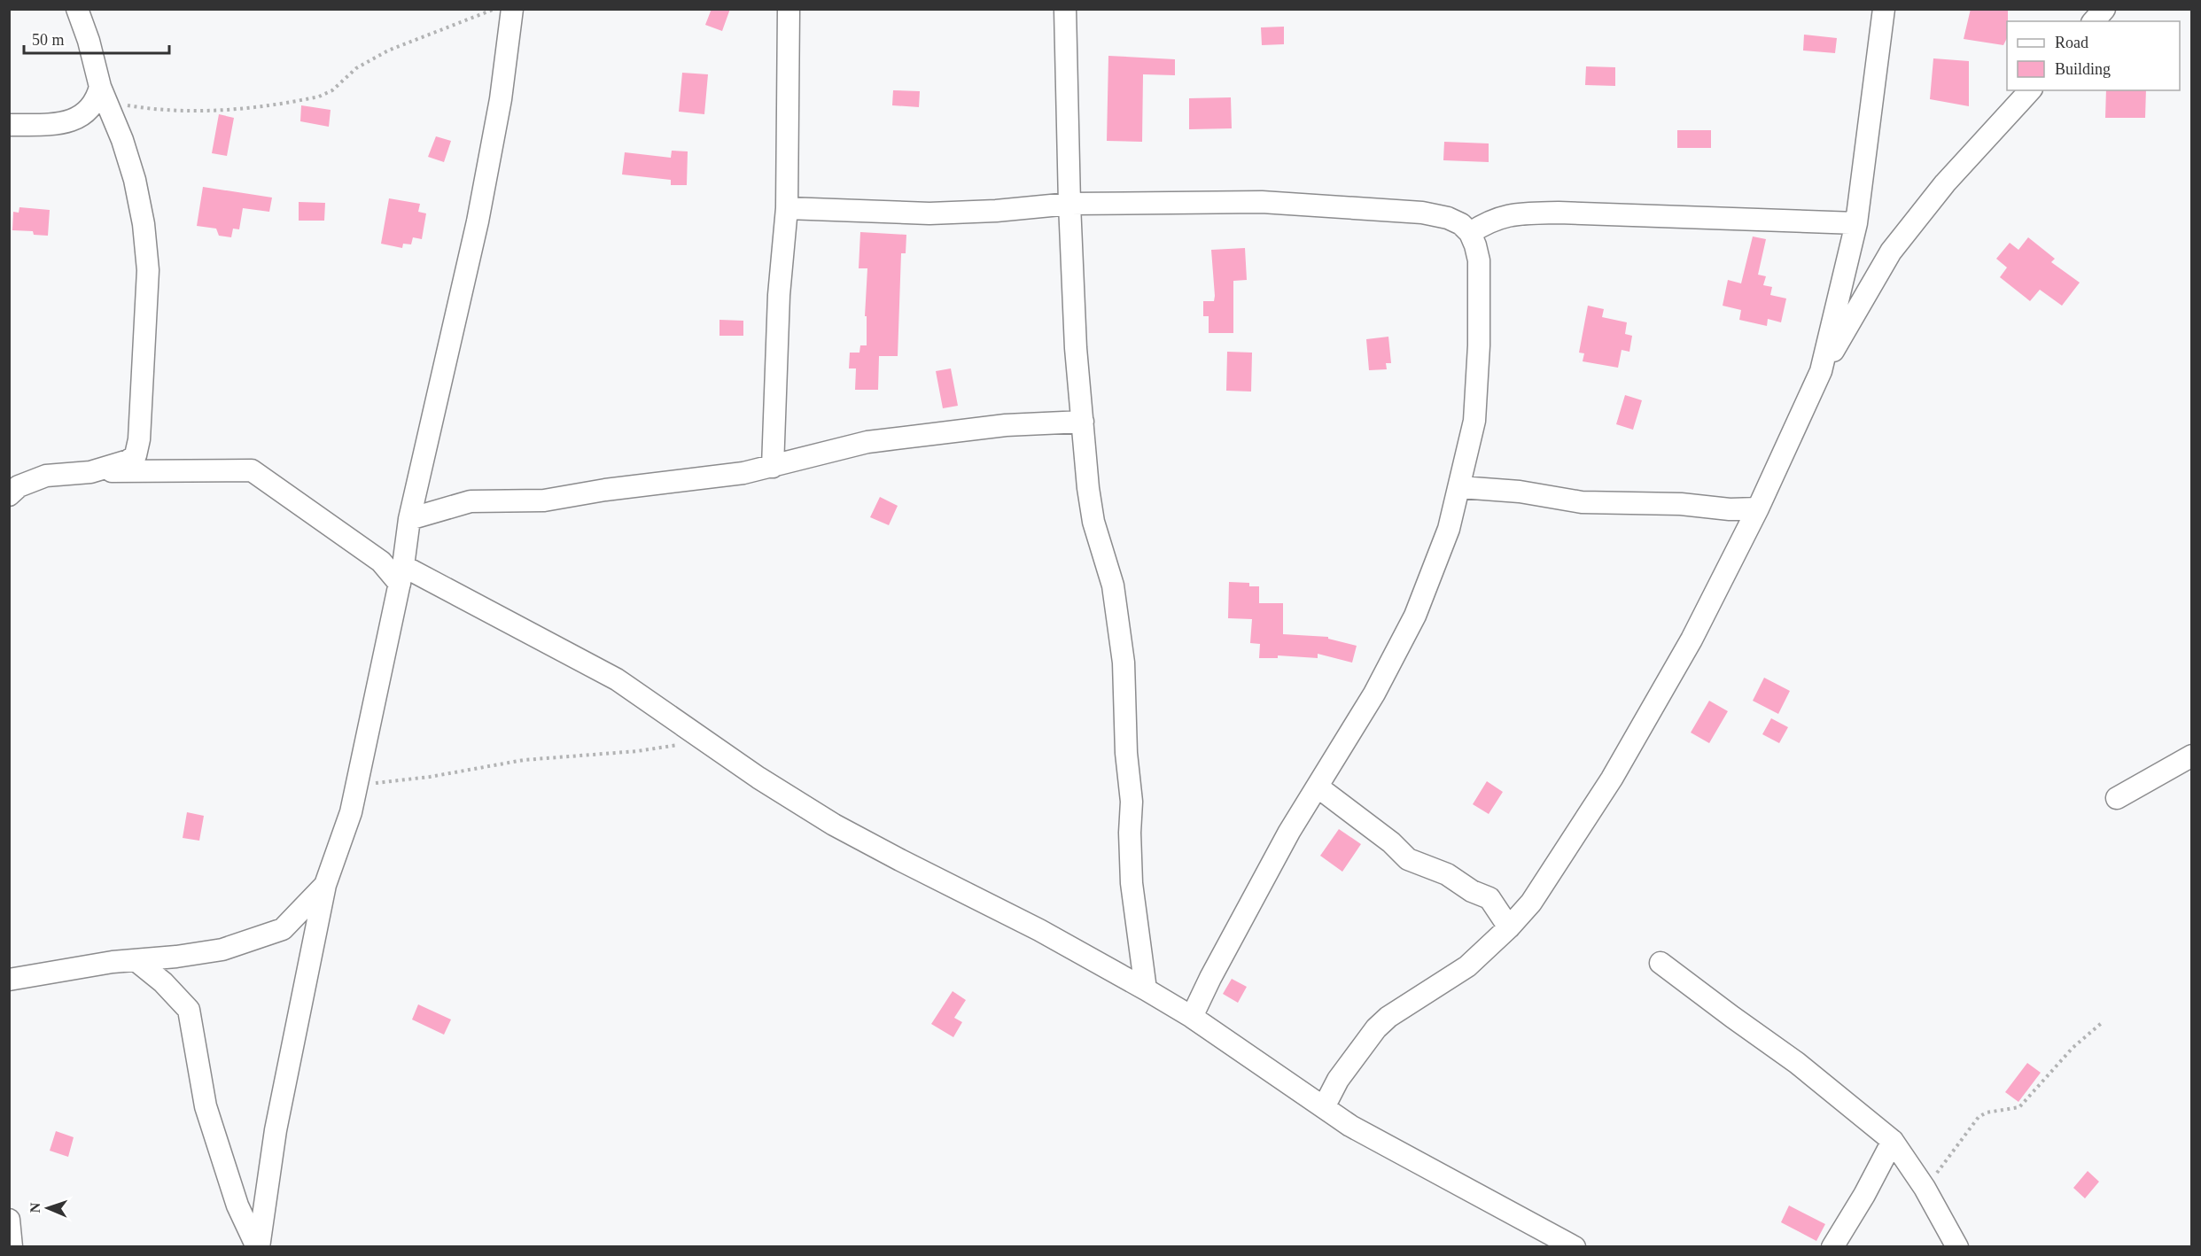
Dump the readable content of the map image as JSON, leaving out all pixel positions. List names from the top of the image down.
{
  "legend": ["Road", "Building"],
  "scale_bar": "50 m",
  "north": "left"
}
